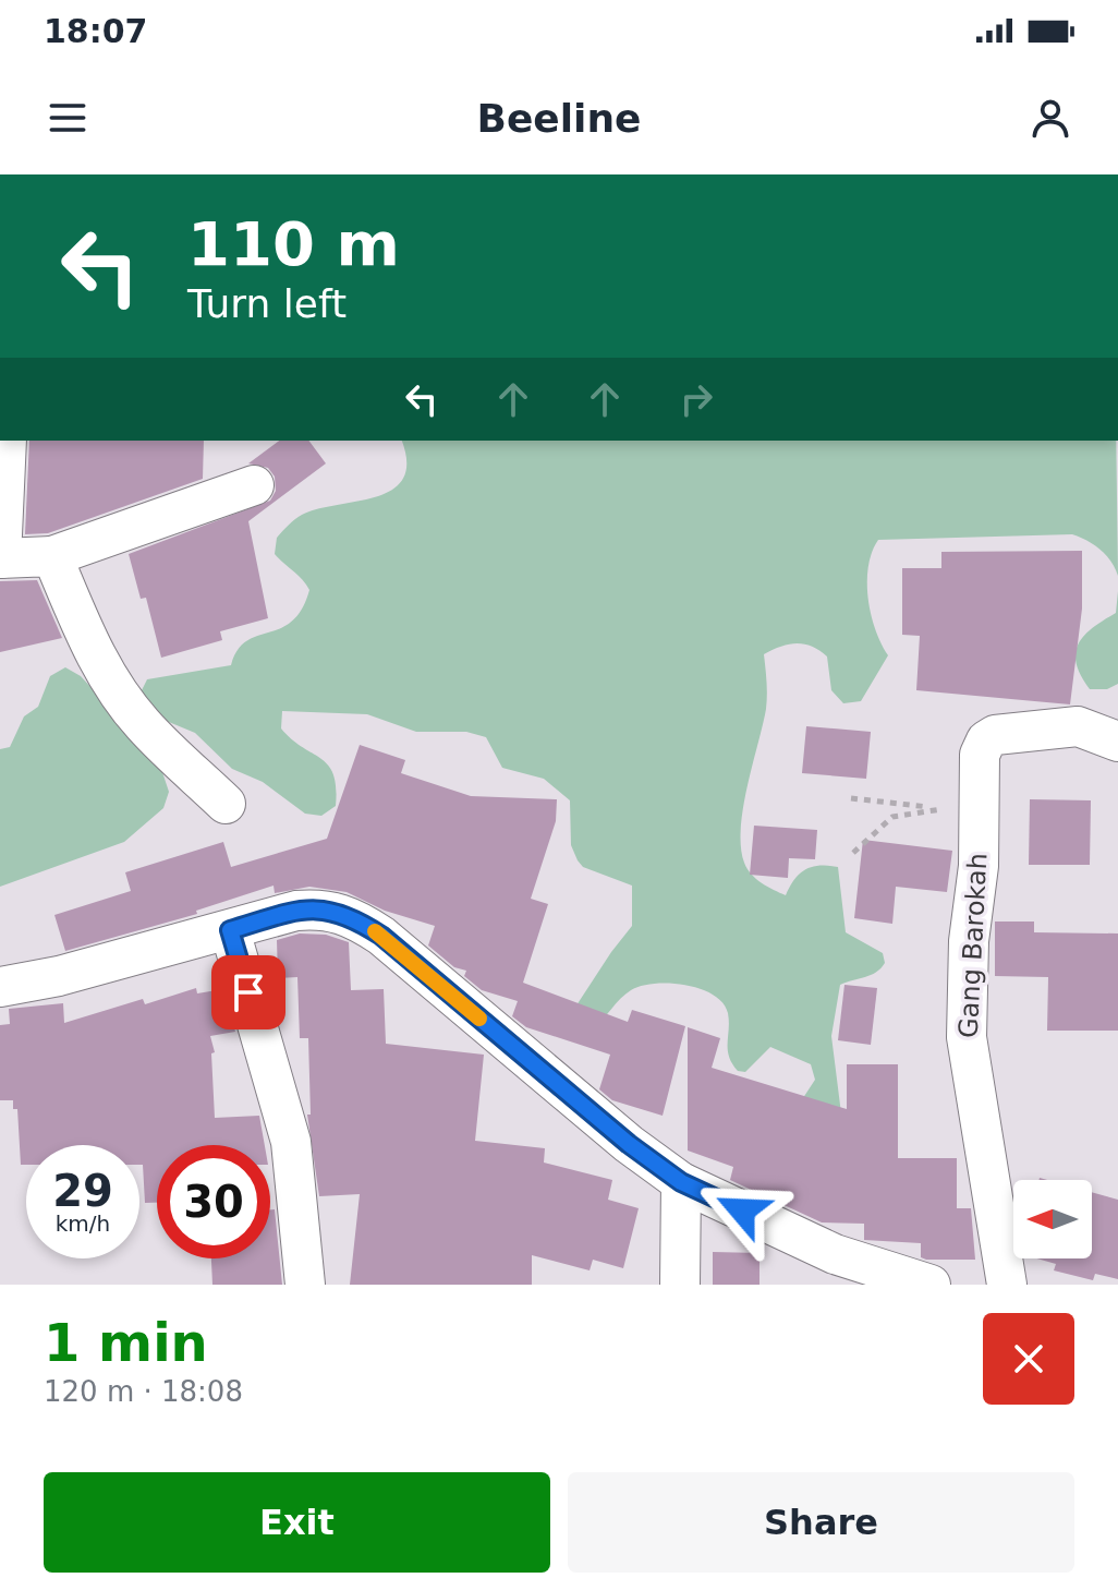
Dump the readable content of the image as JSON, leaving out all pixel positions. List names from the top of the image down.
{
  "streets": {
    "street": ["Gang Barokah"]
  },
  "north": "left",
  "page": {
    "status": "18:07",
    "header": "Beeline",
    "turn": ["110 m", "Turn left"],
    "speed": "29 km/h",
    "limit": "30",
    "heading": ["1 min", "120 m · 18:08"],
    "buttons": ["Exit", "Share"]
  }
}
